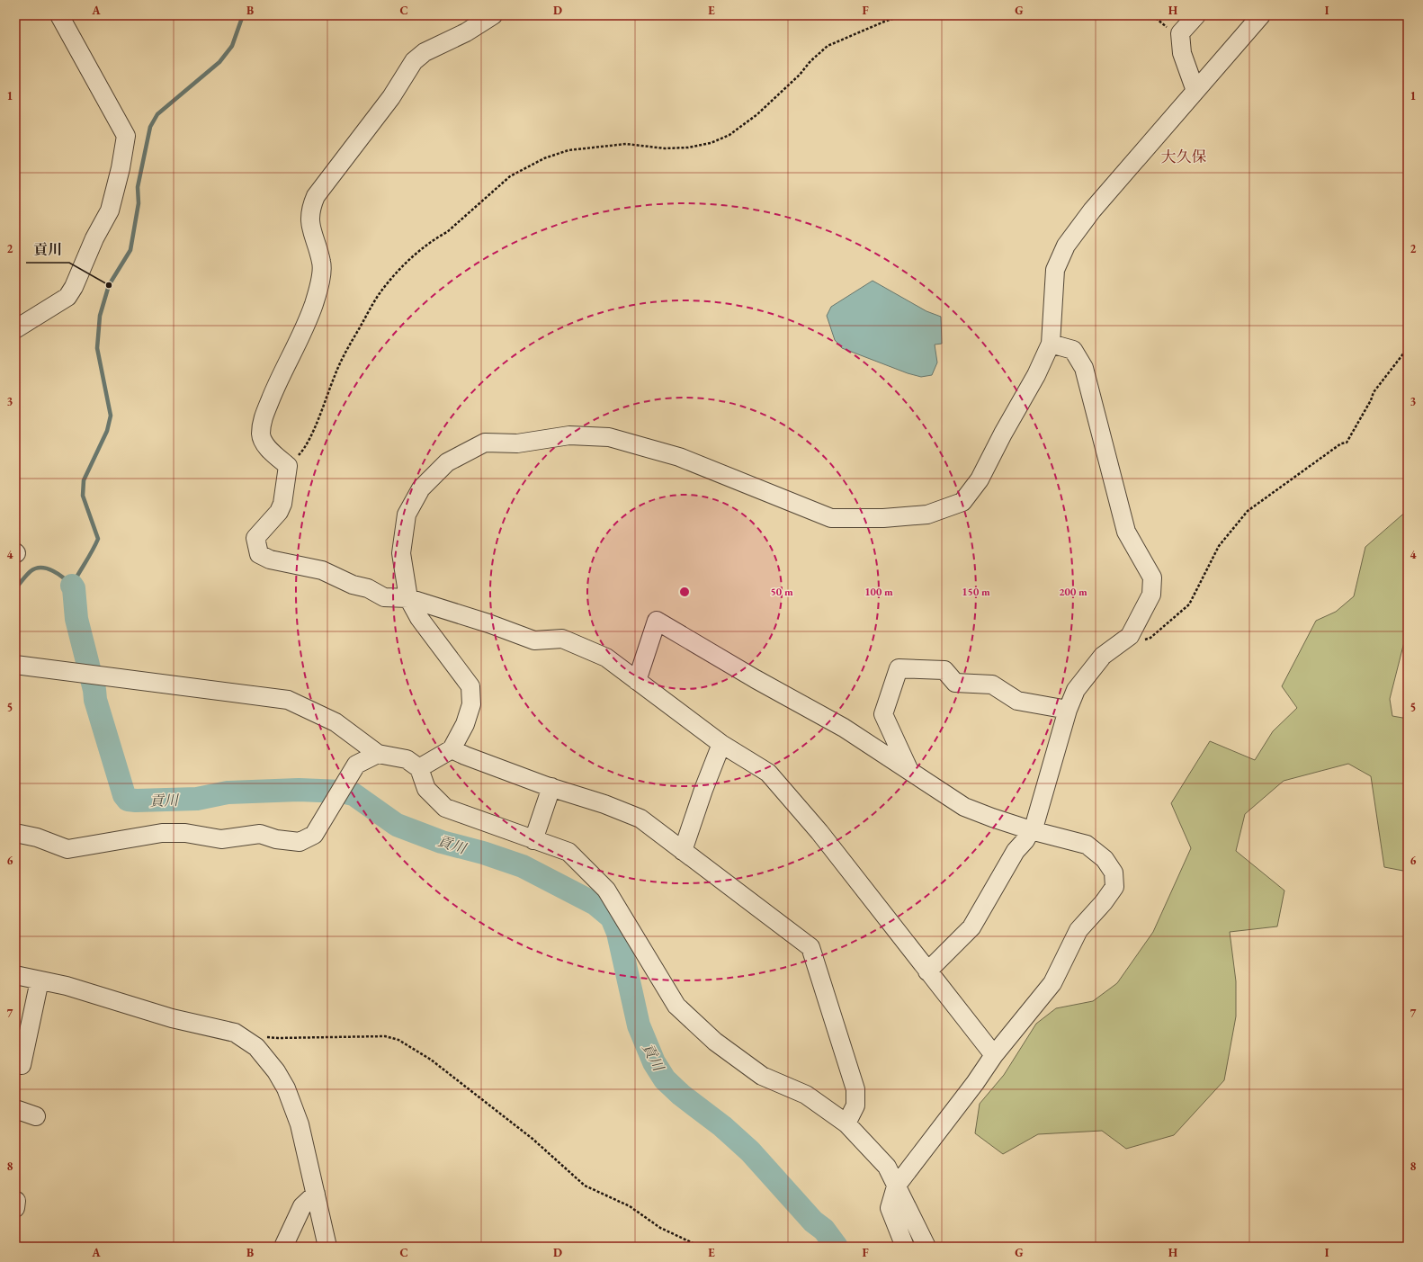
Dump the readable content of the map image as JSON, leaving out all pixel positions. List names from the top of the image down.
{
  "districts": ["大久保"],
  "water": ["貢川"],
  "places": ["貢川"],
  "grid": {
    "columns": [
      "A",
      "B",
      "C",
      "D",
      "E",
      "F",
      "G",
      "H",
      "I"
    ],
    "rows": [
      "1",
      "2",
      "3",
      "4",
      "5",
      "6",
      "7",
      "8"
    ]
  },
  "rings": [
    "50 m",
    "100 m",
    "150 m",
    "200 m"
  ]
}
